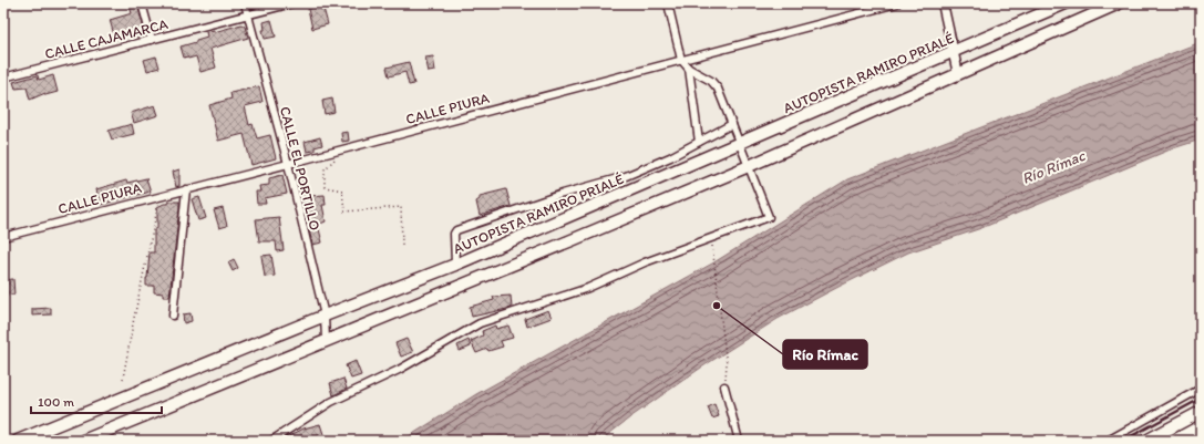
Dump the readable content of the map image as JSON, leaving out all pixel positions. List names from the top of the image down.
{
  "streets": {
    "highway": ["AUTOPISTA RAMIRO PRIALÉ"],
    "street": ["CALLE CAJAMARCA", "CALLE PIURA", "CALLE EL PORTILLO"]
  },
  "crossings": [
    ["CALLE CAJAMARCA", "CALLE EL PORTILLO"],
    ["AUTOPISTA RAMIRO PRIALÉ", "CALLE EL PORTILLO"],
    ["CALLE PIURA", "CALLE EL PORTILLO"]
  ],
  "water": ["Río Rímac"],
  "places": ["Río Rímac"],
  "scale_bar": "100 m"
}
